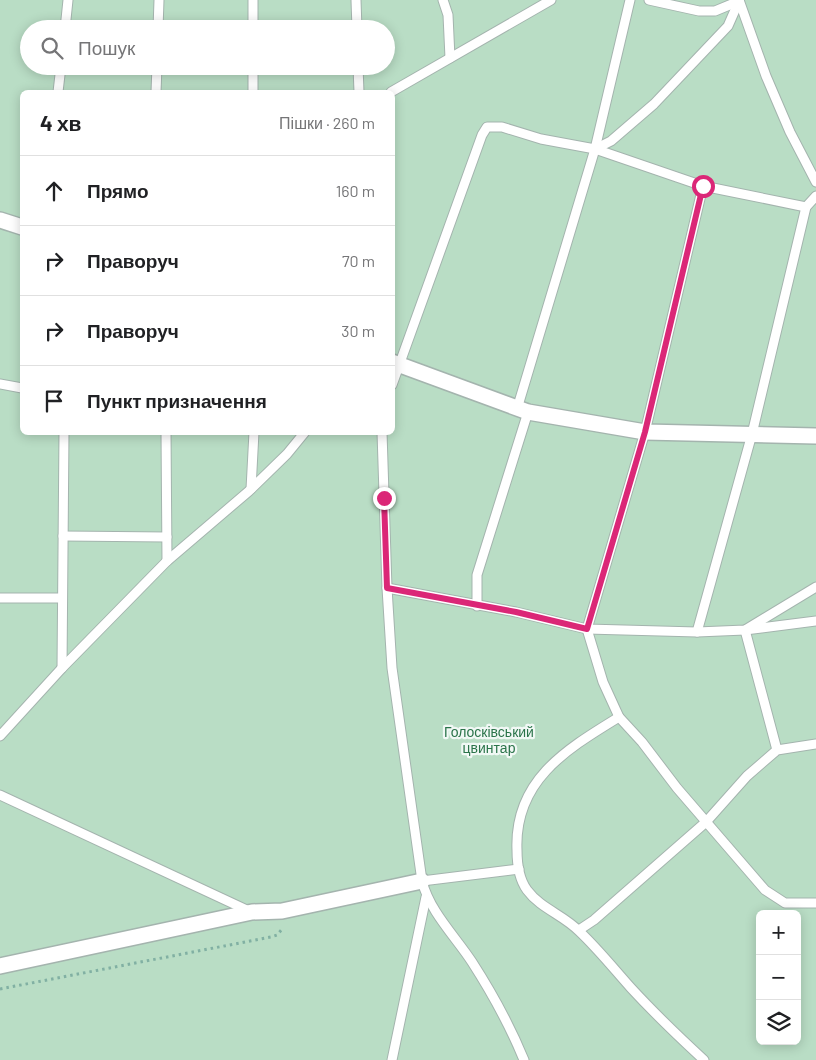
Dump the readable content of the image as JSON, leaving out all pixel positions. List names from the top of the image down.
{
  "parks": ["Голосківський цвинтар"],
  "page": {
    "search": "Пошук",
    "heading": ["4 хв", "Пішки · 260 m"],
    "list": [
      ["Прямо", "160 m"],
      ["Праворуч", "70 m"],
      ["Праворуч", "30 m"],
      "Пункт призначення"
    ],
    "map_buttons": ["+", "−"]
  }
}
